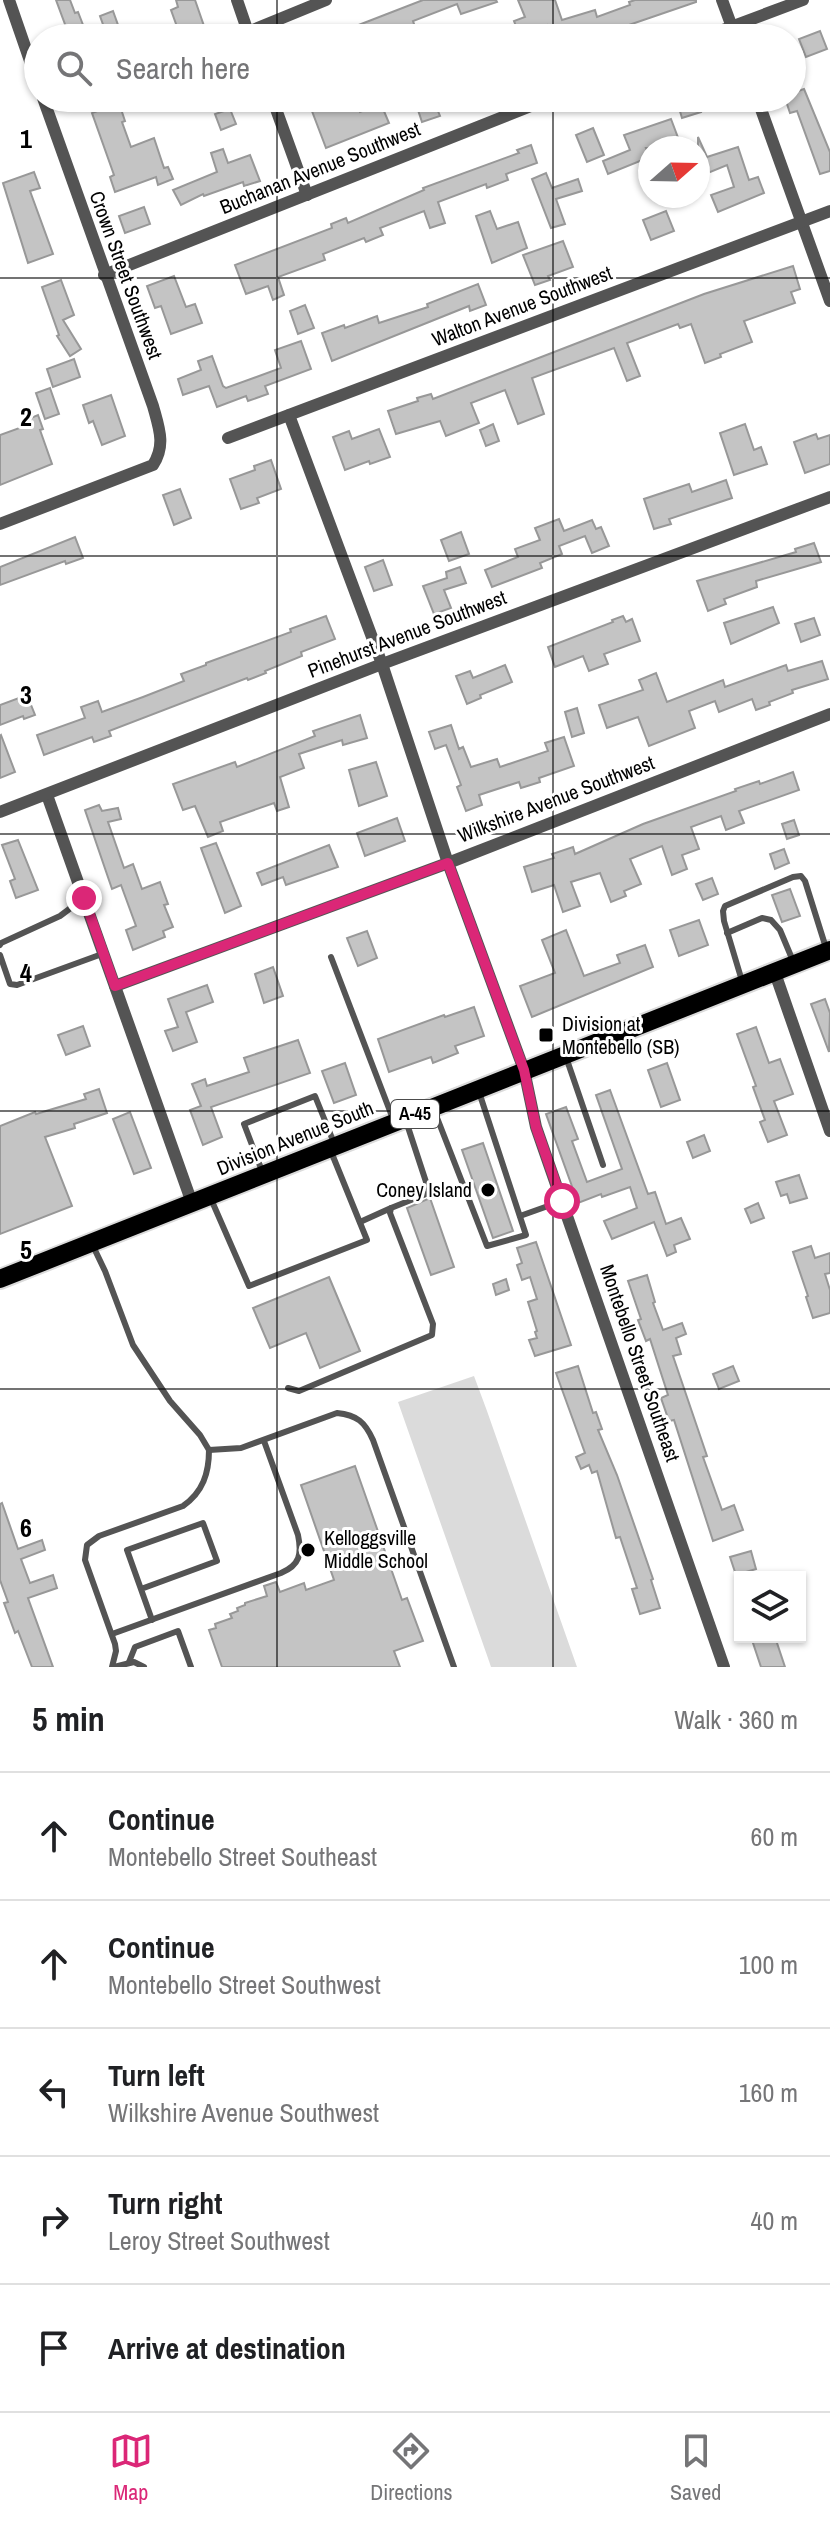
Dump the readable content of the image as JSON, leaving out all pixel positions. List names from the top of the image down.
{
  "streets": {
    "main road": ["A-45", "Division Avenue South"],
    "street": [
      "Buchanan Avenue Southwest",
      "Crown Street Southwest",
      "Walton Avenue Southwest",
      "Pinehurst Avenue Southwest",
      "Wilkshire Avenue Southwest",
      "Montebello Street Southeast"
    ]
  },
  "crossings": [
    ["Buchanan Avenue Southwest", "Crown Street Southwest"],
    ["Walton Avenue Southwest", "Montebello Street Southeast"],
    ["Pinehurst Avenue Southwest", "Montebello Street Southeast"],
    ["Wilkshire Avenue Southwest", "Montebello Street Southeast"],
    ["Division Avenue South", "Montebello Street Southeast"]
  ],
  "places": {
    "transit": ["Division at Montebello (SB)"],
    "other": ["Coney Island", "Kelloggsville Middle School"]
  },
  "north": "right",
  "page": {
    "search": "Search here",
    "heading": ["5 min", "Walk · 360 m"],
    "list": [
      ["Continue", "Montebello Street Southeast", "60 m"],
      ["Continue", "Montebello Street Southwest", "100 m"],
      ["Turn left", "Wilkshire Avenue Southwest", "160 m"],
      ["Turn right", "Leroy Street Southwest", "40 m"],
      "Arrive at destination"
    ],
    "nav": ["Map", "Directions", "Saved"]
  },
  "grid": {
    "rows": [
      "1",
      "2",
      "3",
      "4",
      "5",
      "6"
    ]
  }
}
